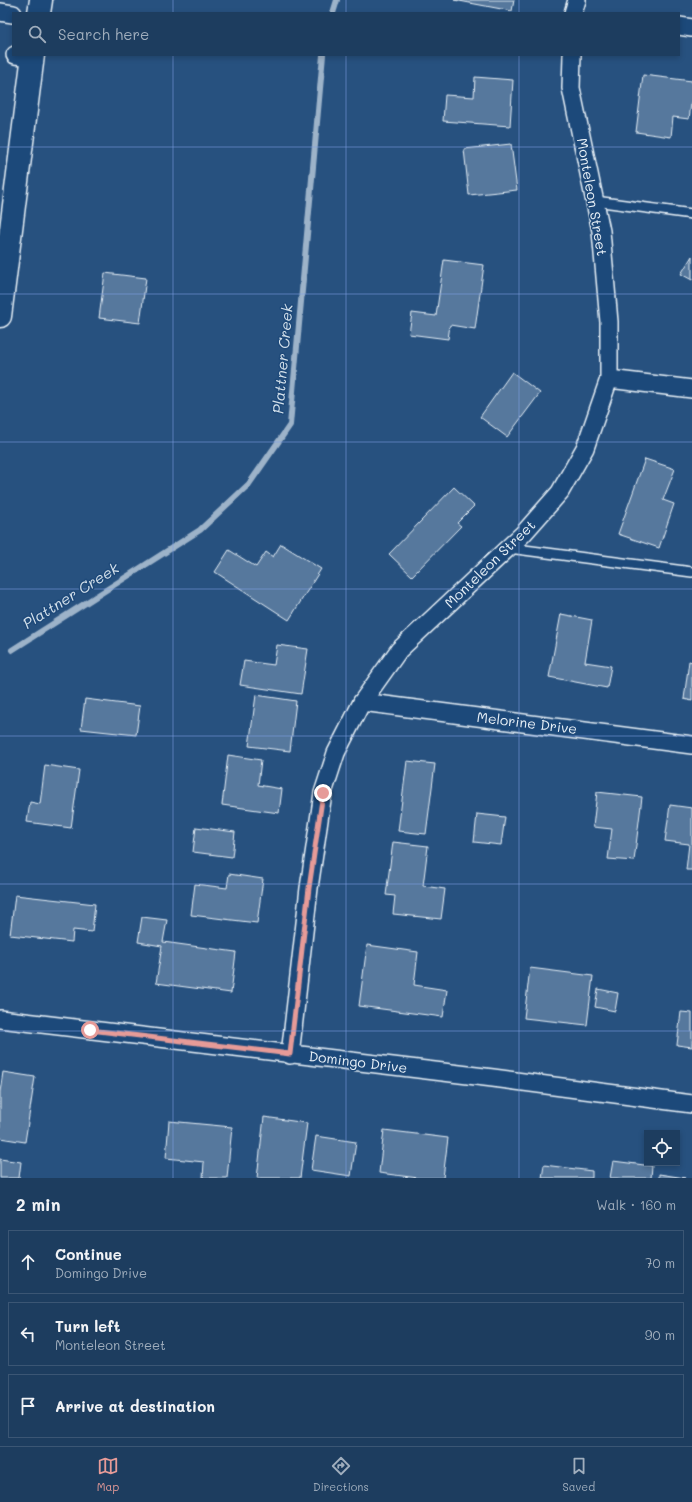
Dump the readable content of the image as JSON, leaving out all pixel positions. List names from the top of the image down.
{
  "streets": {
    "street": ["Monteleon Street", "Melorine Drive", "Domingo Drive"]
  },
  "crossings": [
    ["Monteleon Street", "Melorine Drive"],
    ["Monteleon Street", "Domingo Drive"]
  ],
  "water": ["Plattner Creek"],
  "page": {
    "search": "Search here",
    "heading": ["2 min", "Walk · 160 m"],
    "list": [
      ["Continue", "Domingo Drive", "70 m"],
      ["Turn left", "Monteleon Street", "90 m"],
      "Arrive at destination"
    ],
    "nav": ["Map", "Directions", "Saved"]
  }
}
